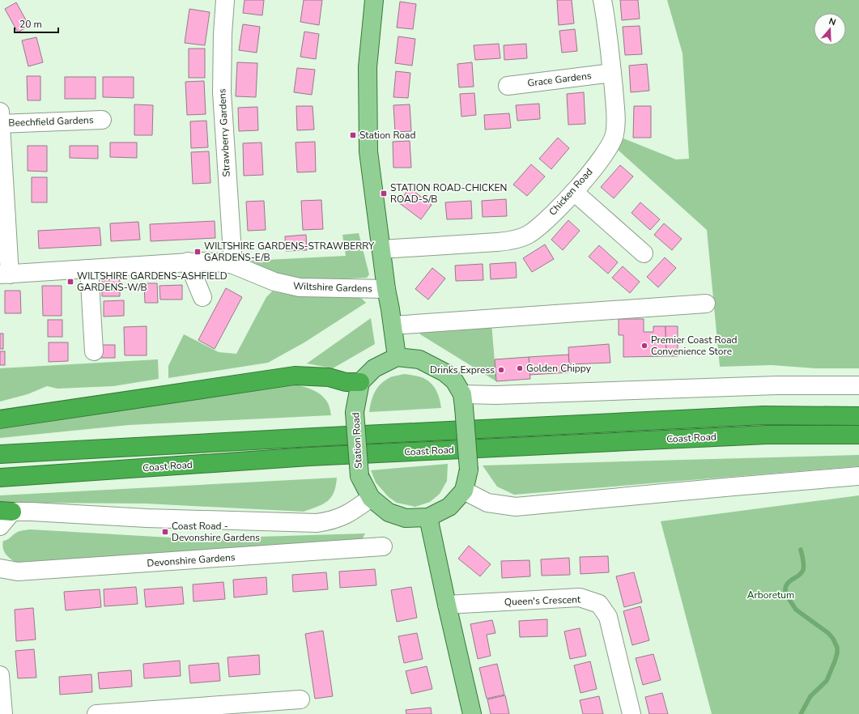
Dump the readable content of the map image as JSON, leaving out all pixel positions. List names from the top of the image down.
{
  "streets": {
    "highway": ["Coast Road"],
    "main road": ["Station Road"],
    "street": [
      "Grace Gardens",
      "Beechfield Gardens",
      "Strawberry Gardens",
      "Chicken Road",
      "Wiltshire Gardens",
      "Devonshire Gardens",
      "Queen's Crescent"
    ]
  },
  "crossings": [
    ["Grace Gardens", "Chicken Road"],
    ["Strawberry Gardens", "Wiltshire Gardens"]
  ],
  "parks": ["Arboretum"],
  "places": {
    "transit": [
      "Station Road",
      "STATION ROAD-CHICKEN ROAD-S/B",
      "WILTSHIRE GARDENS-STRAWBERRY GARDENS-E/B",
      "WILTSHIRE GARDENS-ASHFIELD GARDENS-W/B",
      "Coast Road - Devonshire Gardens"
    ],
    "other": ["Premier Coast Road Convenience Store", "Golden Chippy", "Drinks Express"]
  },
  "scale_bar": "20 m",
  "north": "top"
}
